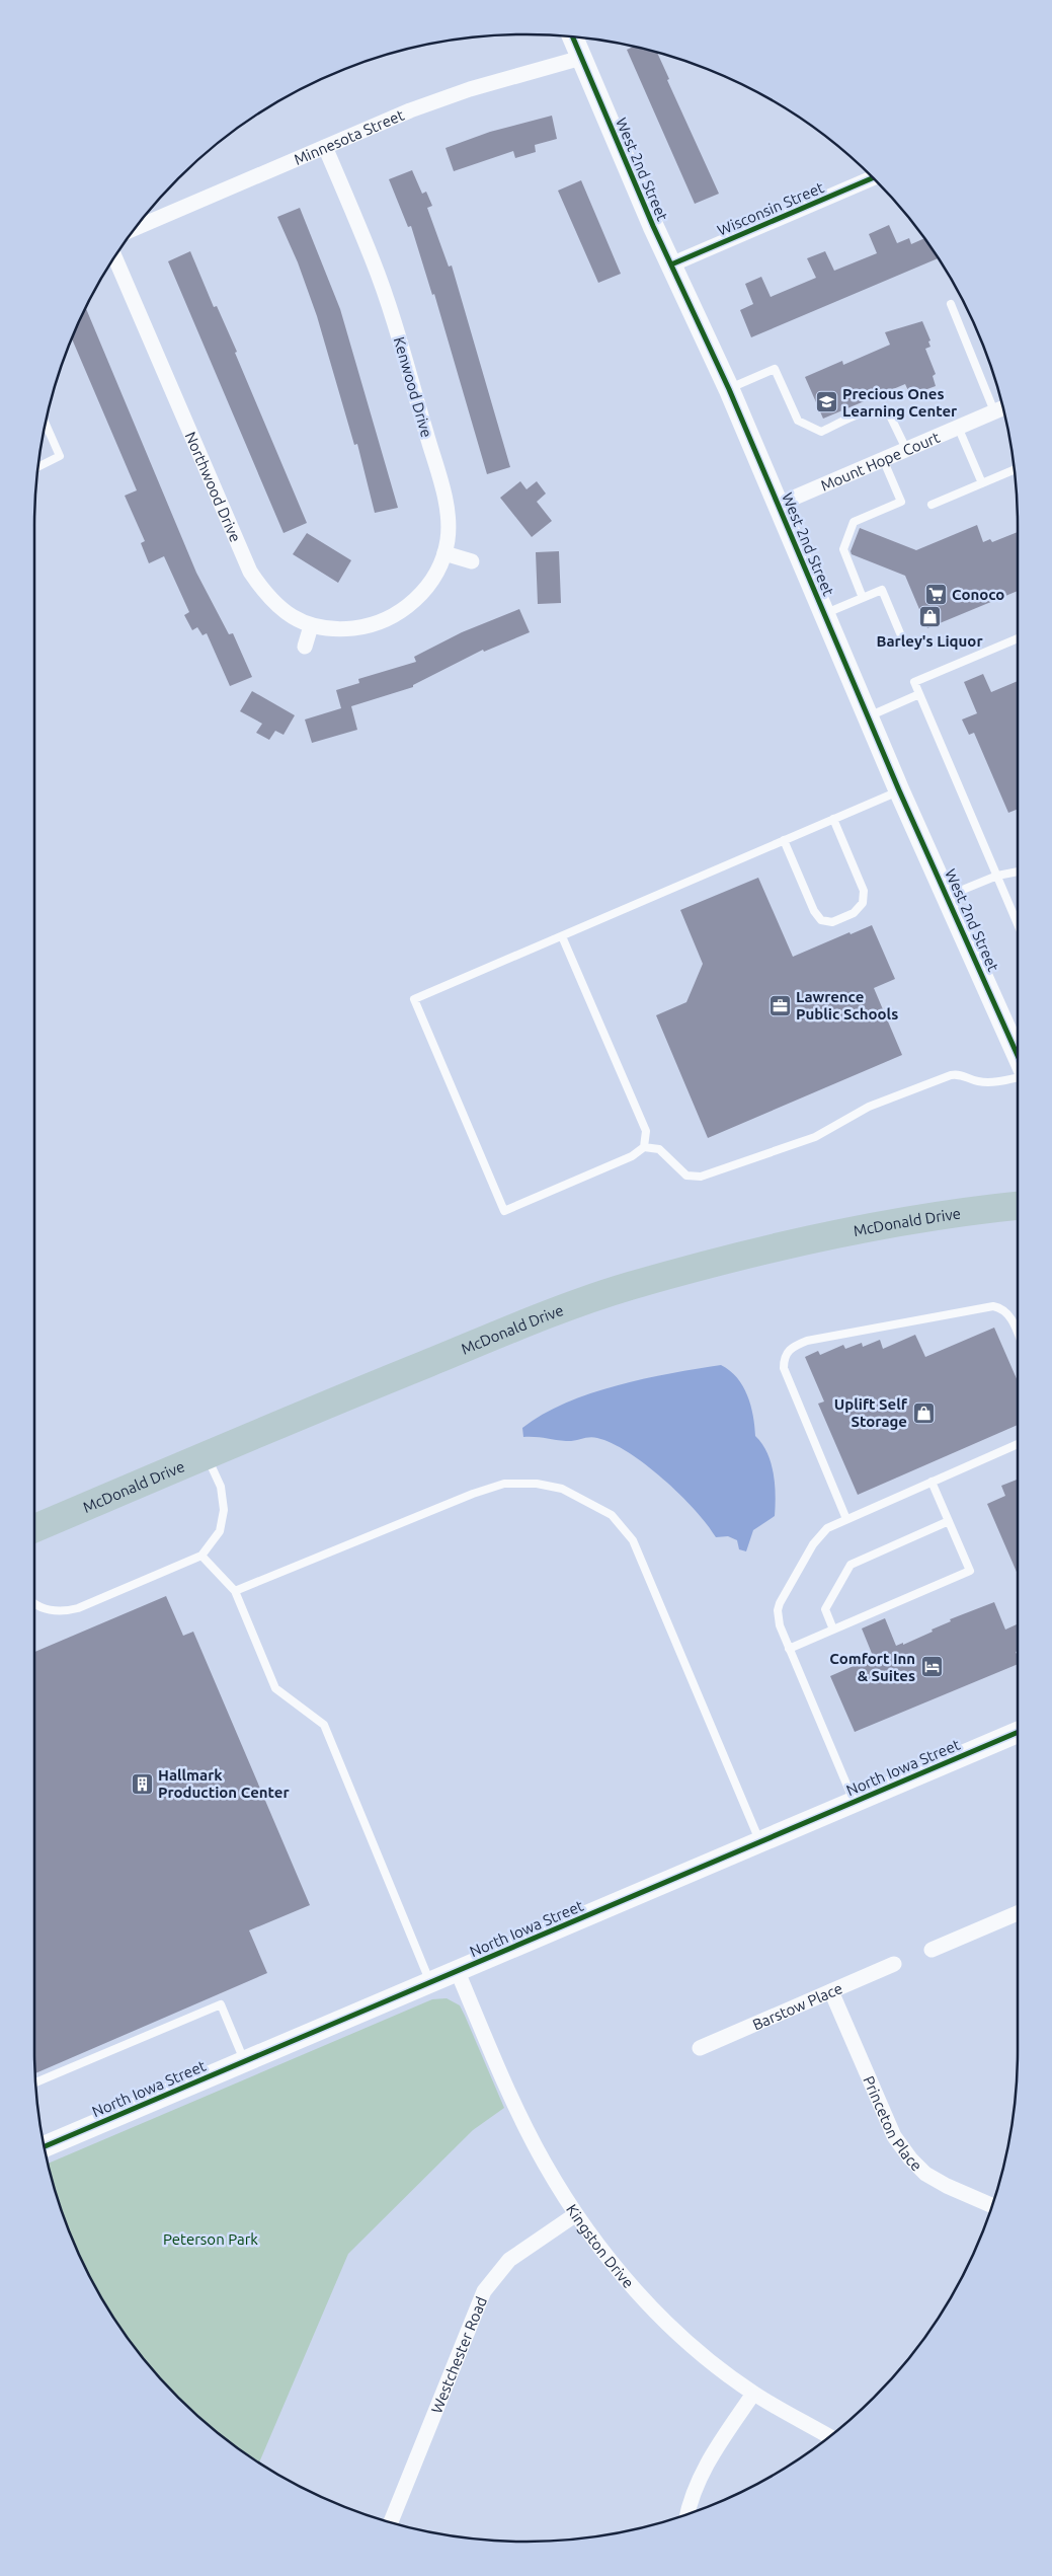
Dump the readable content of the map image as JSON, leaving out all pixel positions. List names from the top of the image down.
{
  "streets": {
    "highway": ["McDonald Drive"],
    "street": [
      "Minnesota Street",
      "West 2nd Street",
      "Wisconsin Street",
      "Kenwood Drive",
      "Mount Hope Court",
      "Northwood Drive",
      "North Iowa Street",
      "Barstow Place",
      "Princeton Place",
      "Kingston Drive",
      "Westchester Road"
    ]
  },
  "crossings": [
    ["Minnesota Street", "West 2nd Street"],
    ["Minnesota Street", "Kenwood Drive"],
    ["West 2nd Street", "Wisconsin Street"],
    ["West 2nd Street", "Mount Hope Court"],
    ["Kenwood Drive", "Northwood Drive"],
    ["North Iowa Street", "Kingston Drive"],
    ["Barstow Place", "Princeton Place"],
    ["Kingston Drive", "Westchester Road"]
  ],
  "parks": ["Peterson Park"],
  "places": {
    "school or university": ["Precious Ones Learning Center"],
    "supermarket": ["Conoco"],
    "shop": ["Barley's Liquor", "Uplift Self Storage"],
    "office": ["Lawrence Public Schools"],
    "hotel": ["Comfort Inn & Suites"],
    "building": ["Hallmark Production Center"]
  }
}
